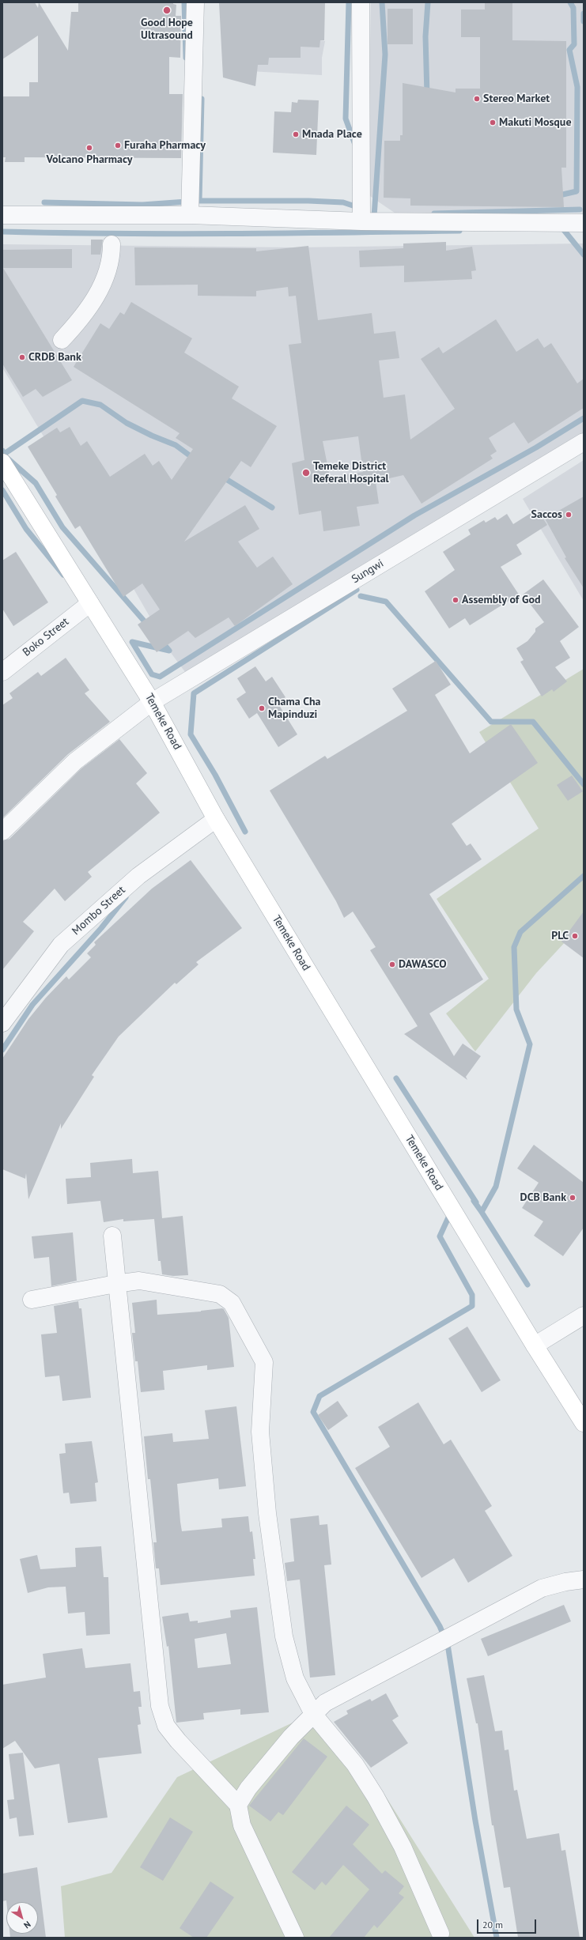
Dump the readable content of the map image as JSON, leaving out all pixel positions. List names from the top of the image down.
{
  "streets": {
    "street": [
      "Sungwi",
      "Boko Street",
      "Temeke Road",
      "Mombo Street"
    ]
  },
  "crossings": [
    ["Sungwi", "Temeke Road"],
    ["Boko Street", "Temeke Road"],
    ["Temeke Road", "Mombo Street"]
  ],
  "places": [
    "Good Hope Ultrasound",
    "Stereo Market",
    "Makuti Mosque",
    "Mnada Place",
    "Furaha Pharmacy",
    "Volcano Pharmacy",
    "CRDB Bank",
    "Temeke District Referal Hospital",
    "Saccos",
    "Assembly of God",
    "Chama Cha Mapinduzi",
    "PLC",
    "DAWASCO",
    "DCB Bank"
  ],
  "scale_bar": "20 m",
  "north": "bottom right"
}
